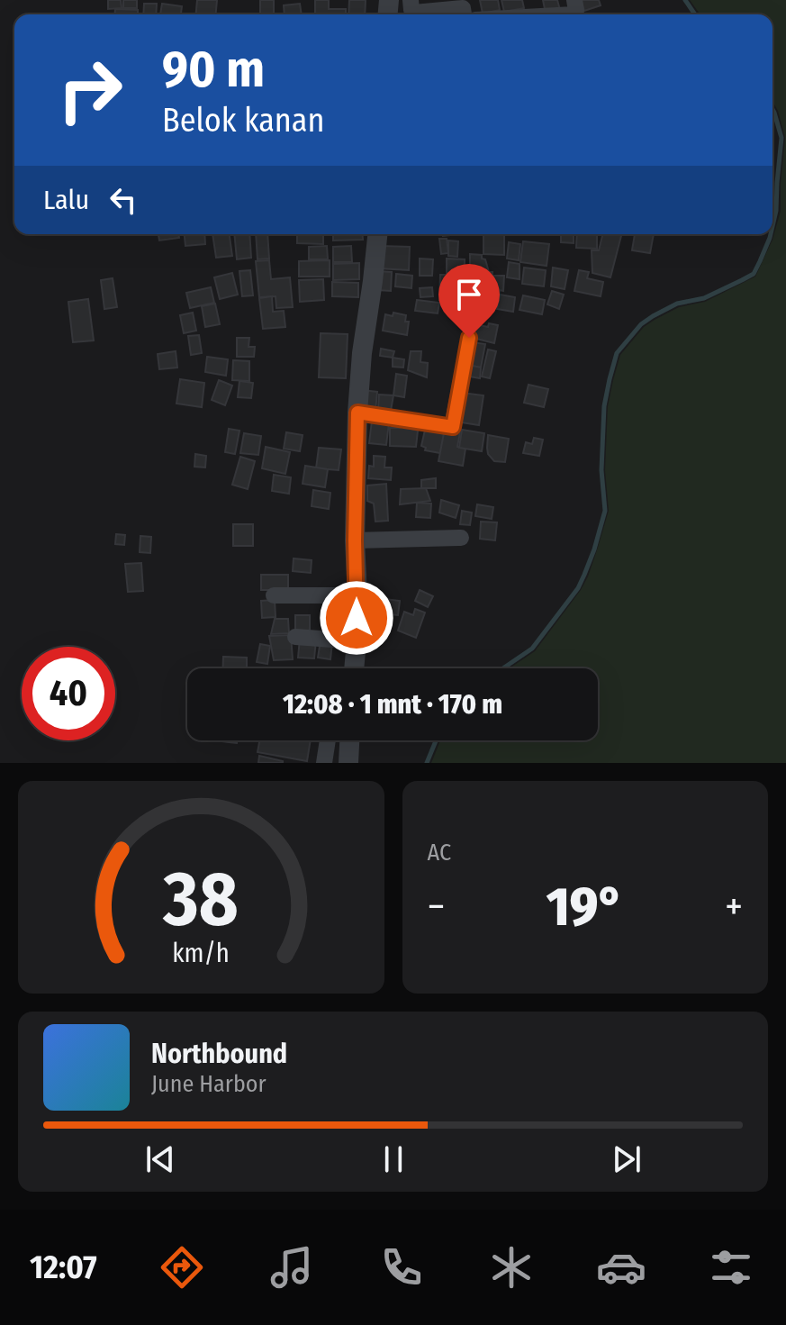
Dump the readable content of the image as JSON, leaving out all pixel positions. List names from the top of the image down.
{
  "page": {
    "turn": ["90 m", "Belok kanan"],
    "then": "Lalu",
    "limit": "40",
    "trip": "12:08 · 1 mnt · 170 m",
    "tile": "AC",
    "heat": ["−", "19°", "+"],
    "song": ["Northbound", "June Harbor"],
    "tabs": "12:07",
    "gauge": ["38", "km/h"]
  }
}
